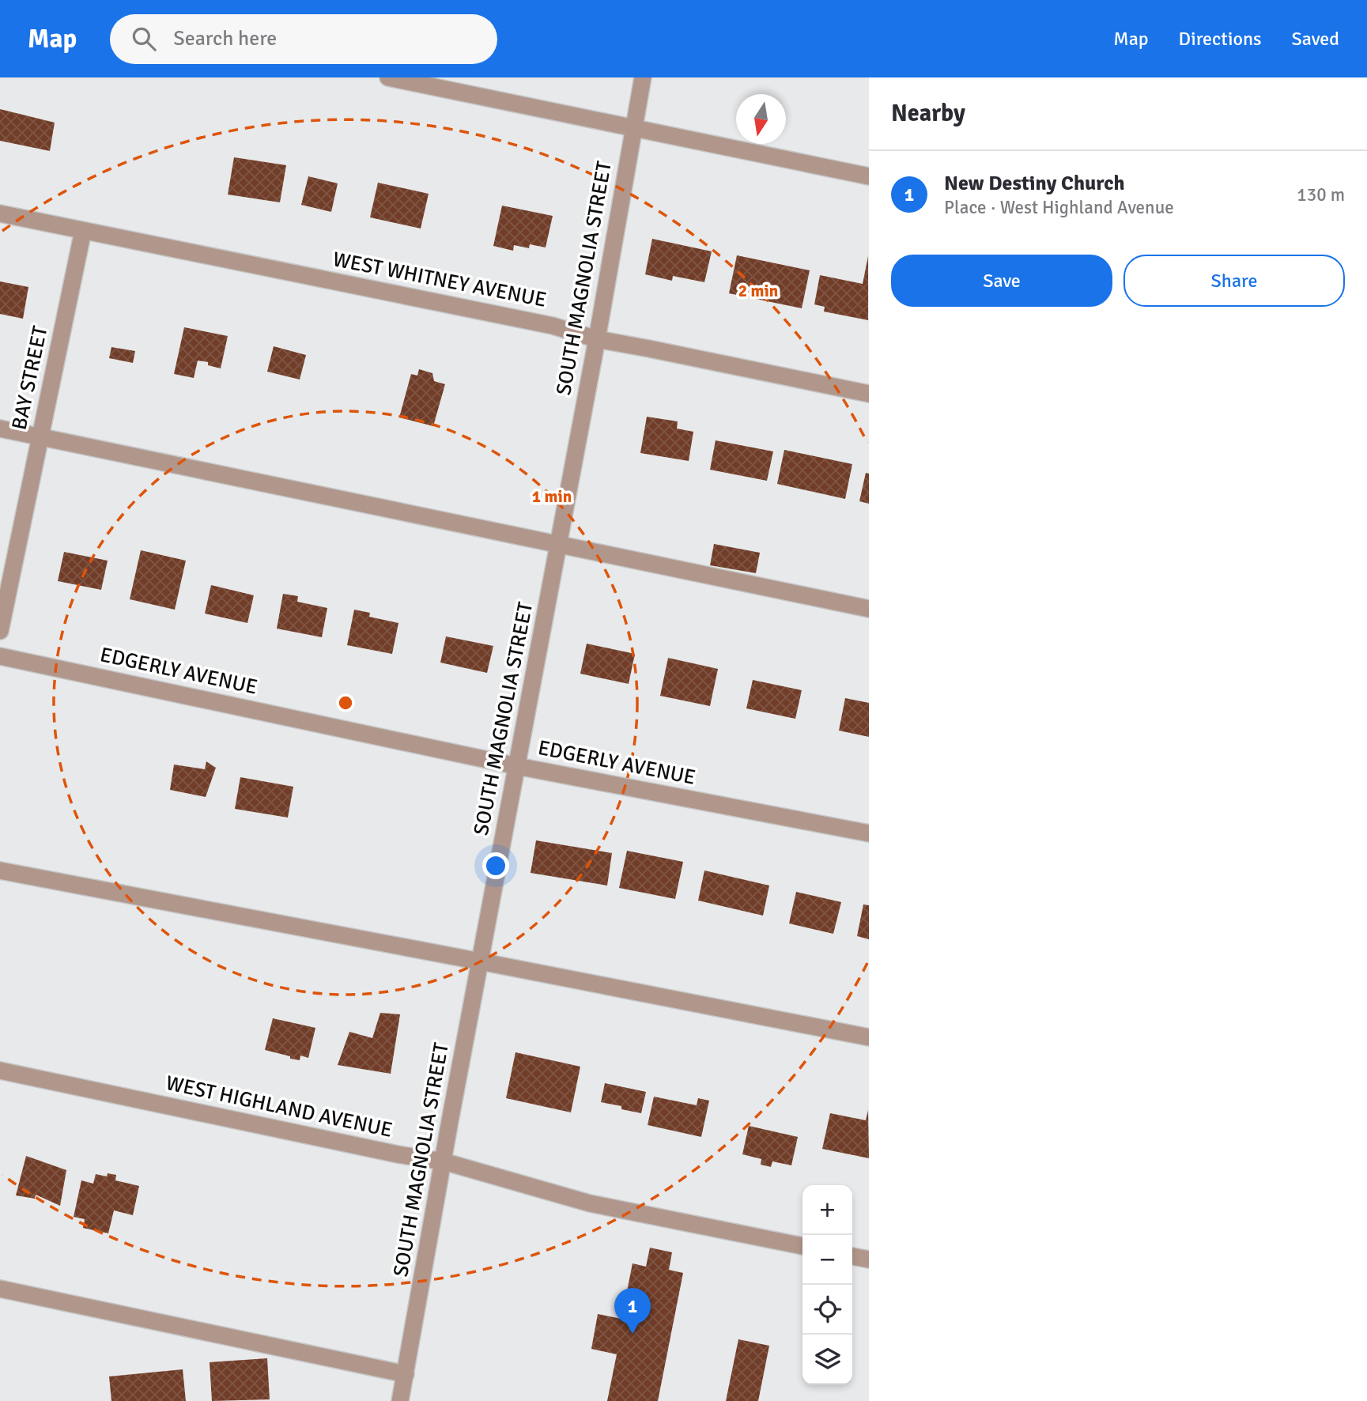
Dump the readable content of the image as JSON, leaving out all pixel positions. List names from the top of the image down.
{
  "streets": {
    "street": [
      "SOUTH MAGNOLIA STREET",
      "WEST WHITNEY AVENUE",
      "BAY STREET",
      "EDGERLY AVENUE",
      "WEST HIGHLAND AVENUE"
    ]
  },
  "crossings": [
    ["SOUTH MAGNOLIA STREET", "WEST WHITNEY AVENUE"],
    ["SOUTH MAGNOLIA STREET", "EDGERLY AVENUE"],
    ["SOUTH MAGNOLIA STREET", "WEST HIGHLAND AVENUE"],
    ["WEST WHITNEY AVENUE", "BAY STREET"]
  ],
  "north": "bottom",
  "page": {
    "header": "Map",
    "search": "Search here",
    "nav": ["Map", "Directions", "Saved"],
    "heading": "Nearby",
    "list": [
      {
        "mark": "1",
        "name": "New Destiny Church",
        "note": "Place · West Highland Avenue",
        "value": "130 m"
      }
    ],
    "buttons": ["Save", "Share"],
    "map_buttons": ["+", "−"],
    "pins": "1"
  },
  "rings": ["2 min", "1 min"]
}
